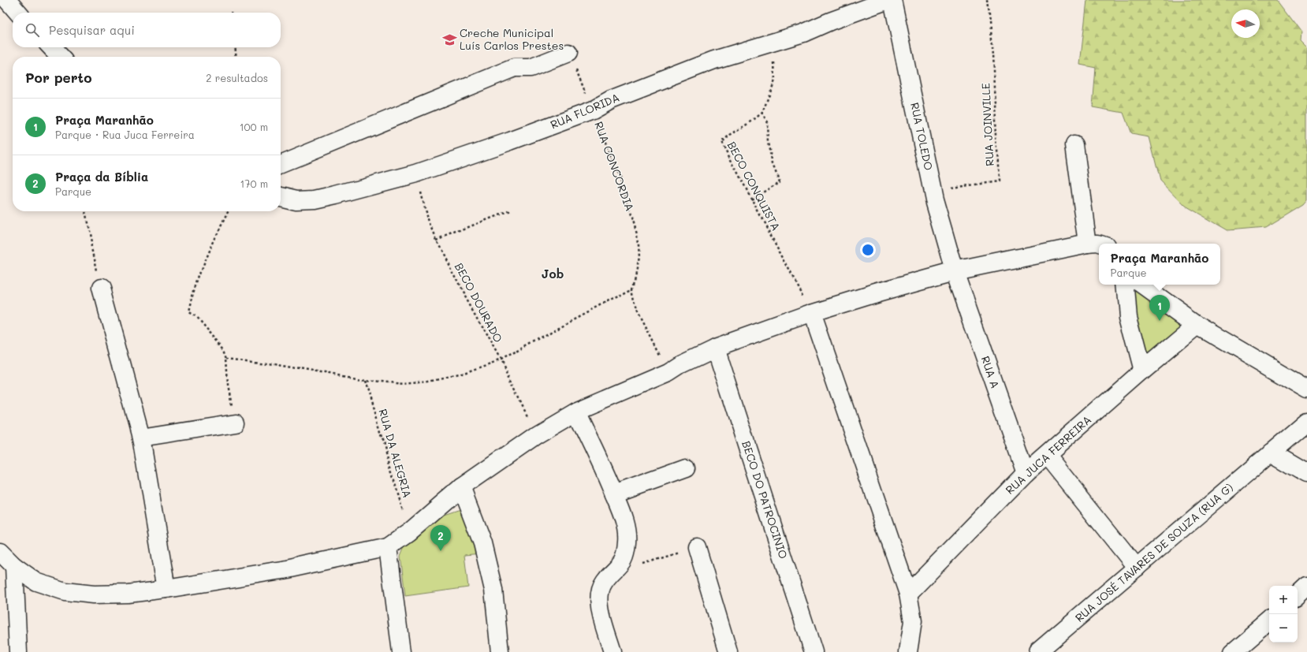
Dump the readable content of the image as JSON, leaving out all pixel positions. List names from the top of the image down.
{
  "streets": {
    "street": [
      "RUA FLORIDA",
      "RUA TOLEDO",
      "RUA A",
      "RUA JUCA FERREIRA",
      "BECO DO PATROCINIO",
      "RUA JOSÉ TAVARES DE SOUZA (RUA G)"
    ],
    "path": [
      "RUA JOINVILLE",
      "RUA CONCORDIA",
      "BECO CONQUISTA",
      "BECO DOURADO",
      "RUA DA ALEGRIA"
    ]
  },
  "crossings": [
    ["RUA FLORIDA", "RUA CONCORDIA"],
    ["RUA FLORIDA", "BECO CONQUISTA"],
    ["RUA FLORIDA", "BECO DOURADO"],
    ["RUA JOINVILLE", "RUA TOLEDO"],
    ["RUA TOLEDO", "RUA A"],
    ["RUA A", "RUA JUCA FERREIRA"]
  ],
  "districts": ["Job"],
  "places": {
    "school or university": ["Creche Municipal Luís Carlos Prestes"]
  },
  "north": "left",
  "page": {
    "search": "Pesquisar aqui",
    "heading": ["Por perto", "2 resultados"],
    "list": [
      {
        "mark": "1",
        "name": "Praça Maranhão",
        "note": "Parque · Rua Juca Ferreira",
        "value": "100 m"
      },
      {
        "mark": "2",
        "name": "Praça da Bíblia",
        "note": "Parque",
        "value": "170 m"
      }
    ],
    "popup": ["Praça Maranhão", "Parque"],
    "pins": ["1", "2"],
    "map_buttons": ["+", "−"]
  }
}
